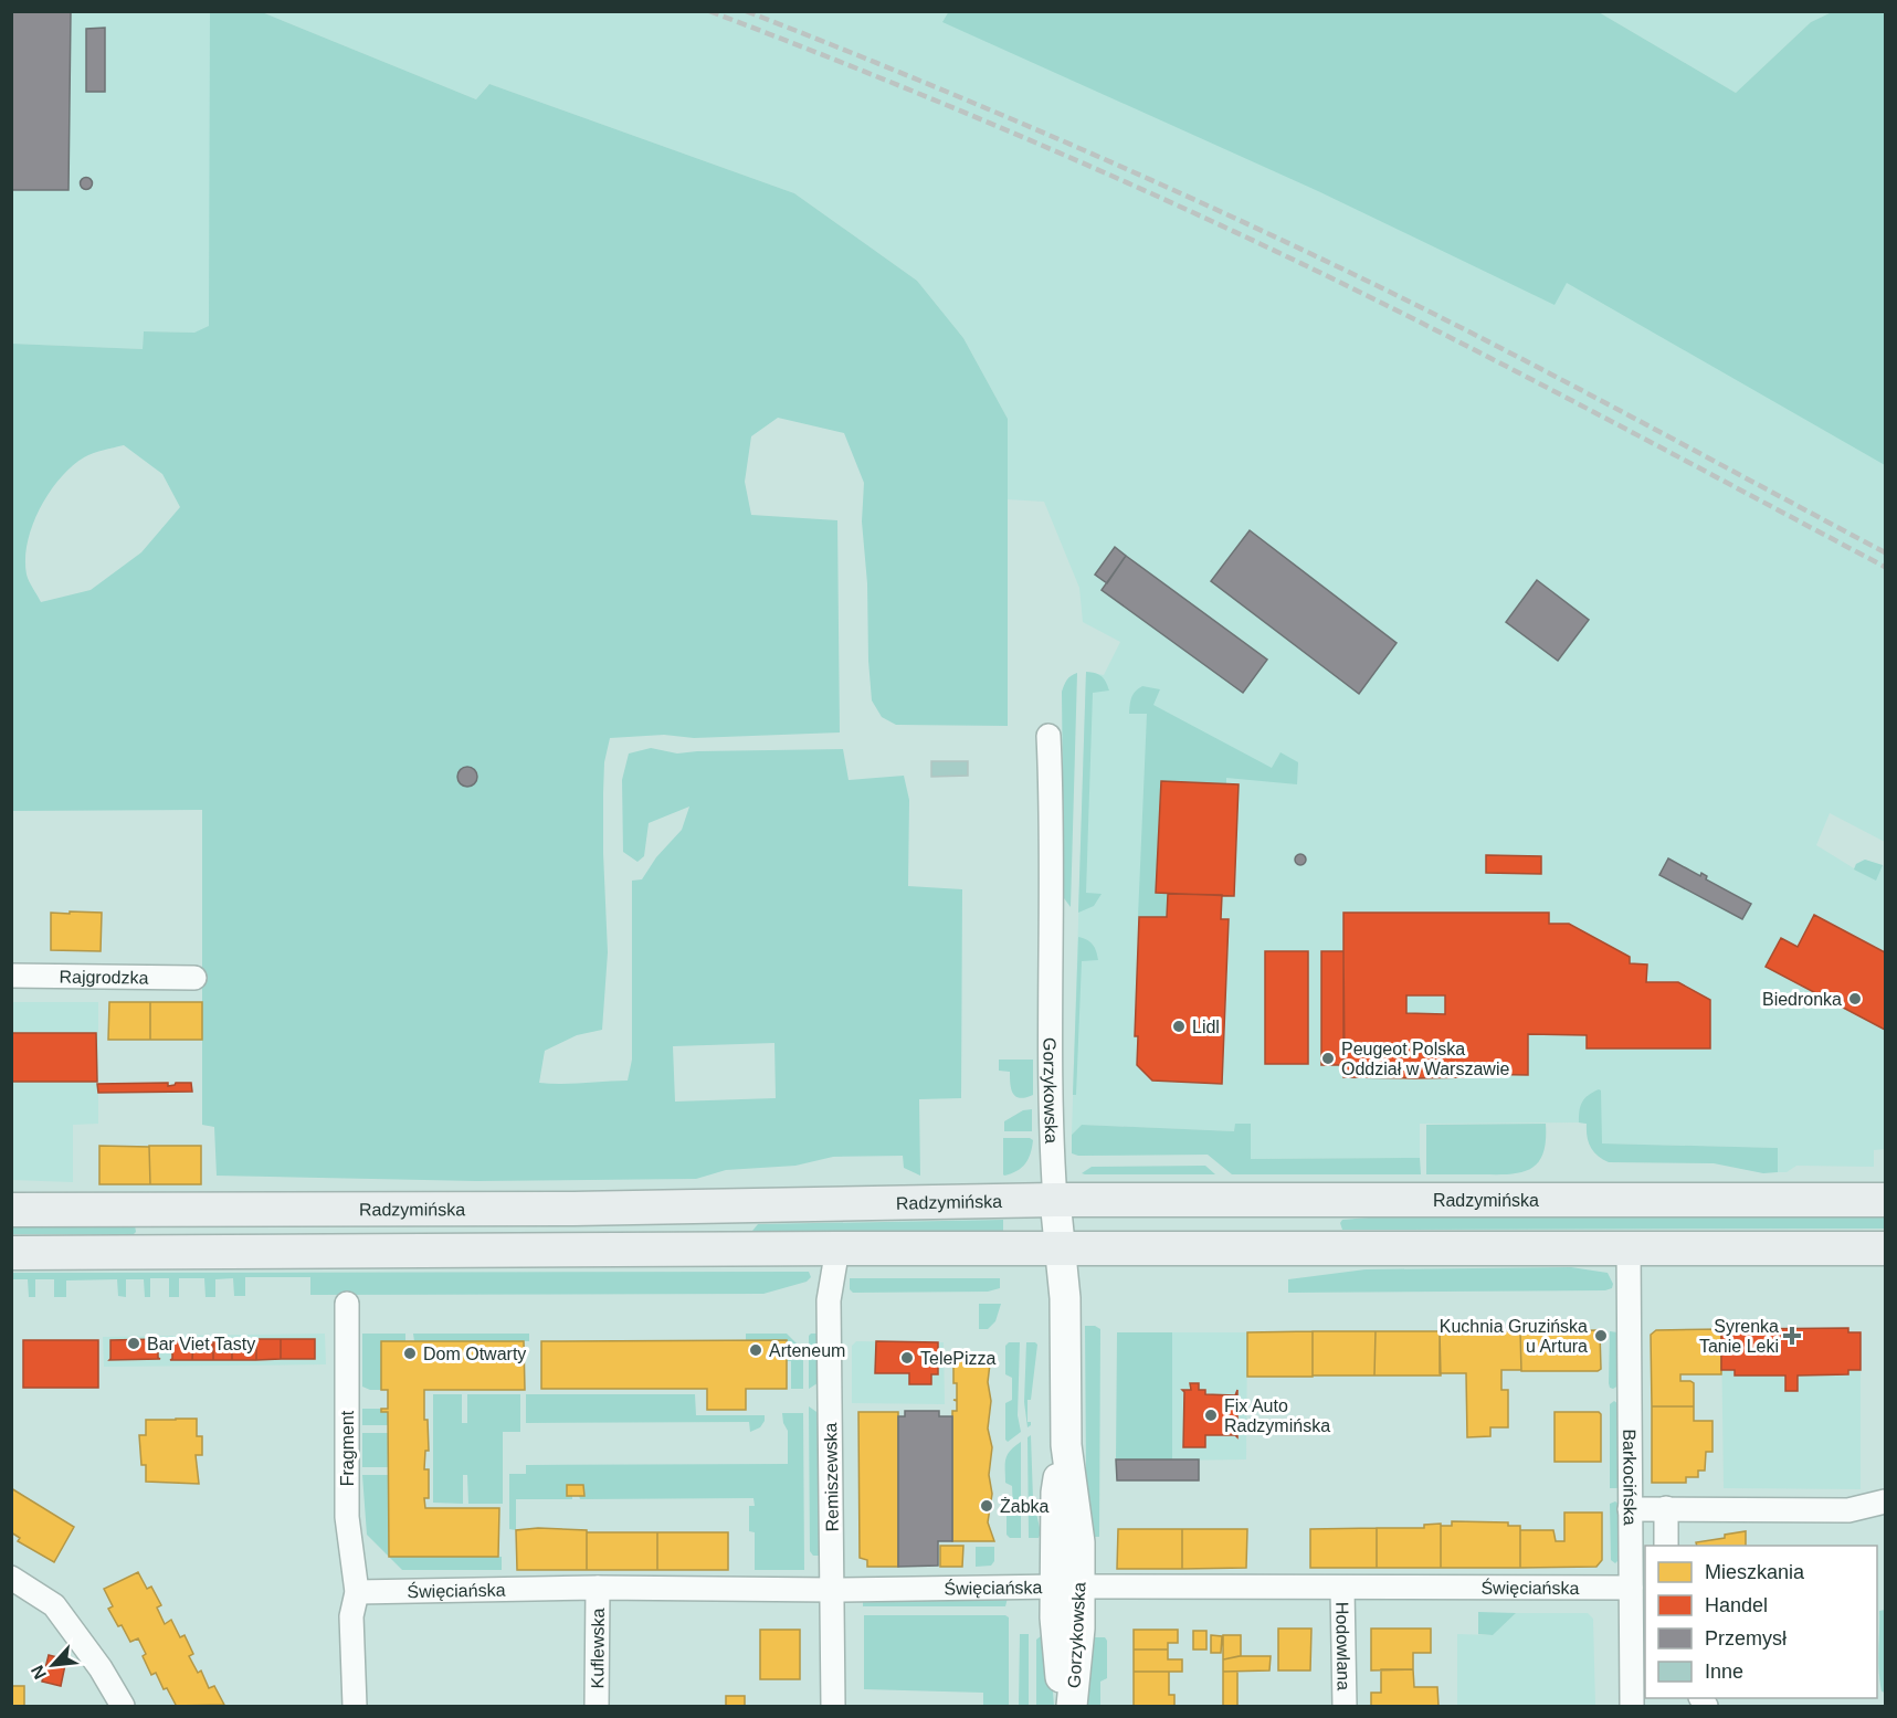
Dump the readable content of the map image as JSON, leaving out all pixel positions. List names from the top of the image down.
{
  "streets": {
    "main road": ["Radzymińska"],
    "street": [
      "Rajgrodzka",
      "Gorzykowska",
      "Fragment",
      "Remiszewska",
      "Barkocińska",
      "Święciańska",
      "Kuflewska",
      "Hodowlana"
    ]
  },
  "crossings": [
    ["Gorzykowska", "Radzymińska"],
    ["Gorzykowska", "Święciańska"],
    ["Fragment", "Święciańska"],
    ["Remiszewska", "Święciańska"],
    ["Barkocińska", "Święciańska"],
    ["Święciańska", "Kuflewska"],
    ["Święciańska", "Hodowlana"]
  ],
  "places": {
    "other": [
      "Biedronka",
      "Lidl",
      "Peugeot Polska Oddział w Warszawie",
      "Kuchnia Gruzińska u Artura",
      "Bar Viet Tasty",
      "Arteneum",
      "Dom Otwarty",
      "TelePizza",
      "Fix Auto Radzymińska",
      "Żabka"
    ],
    "health": ["Syrenka Tanie Leki"]
  },
  "legend": [
    "Mieszkania",
    "Handel",
    "Przemysł",
    "Inne"
  ],
  "north": "bottom left"
}
